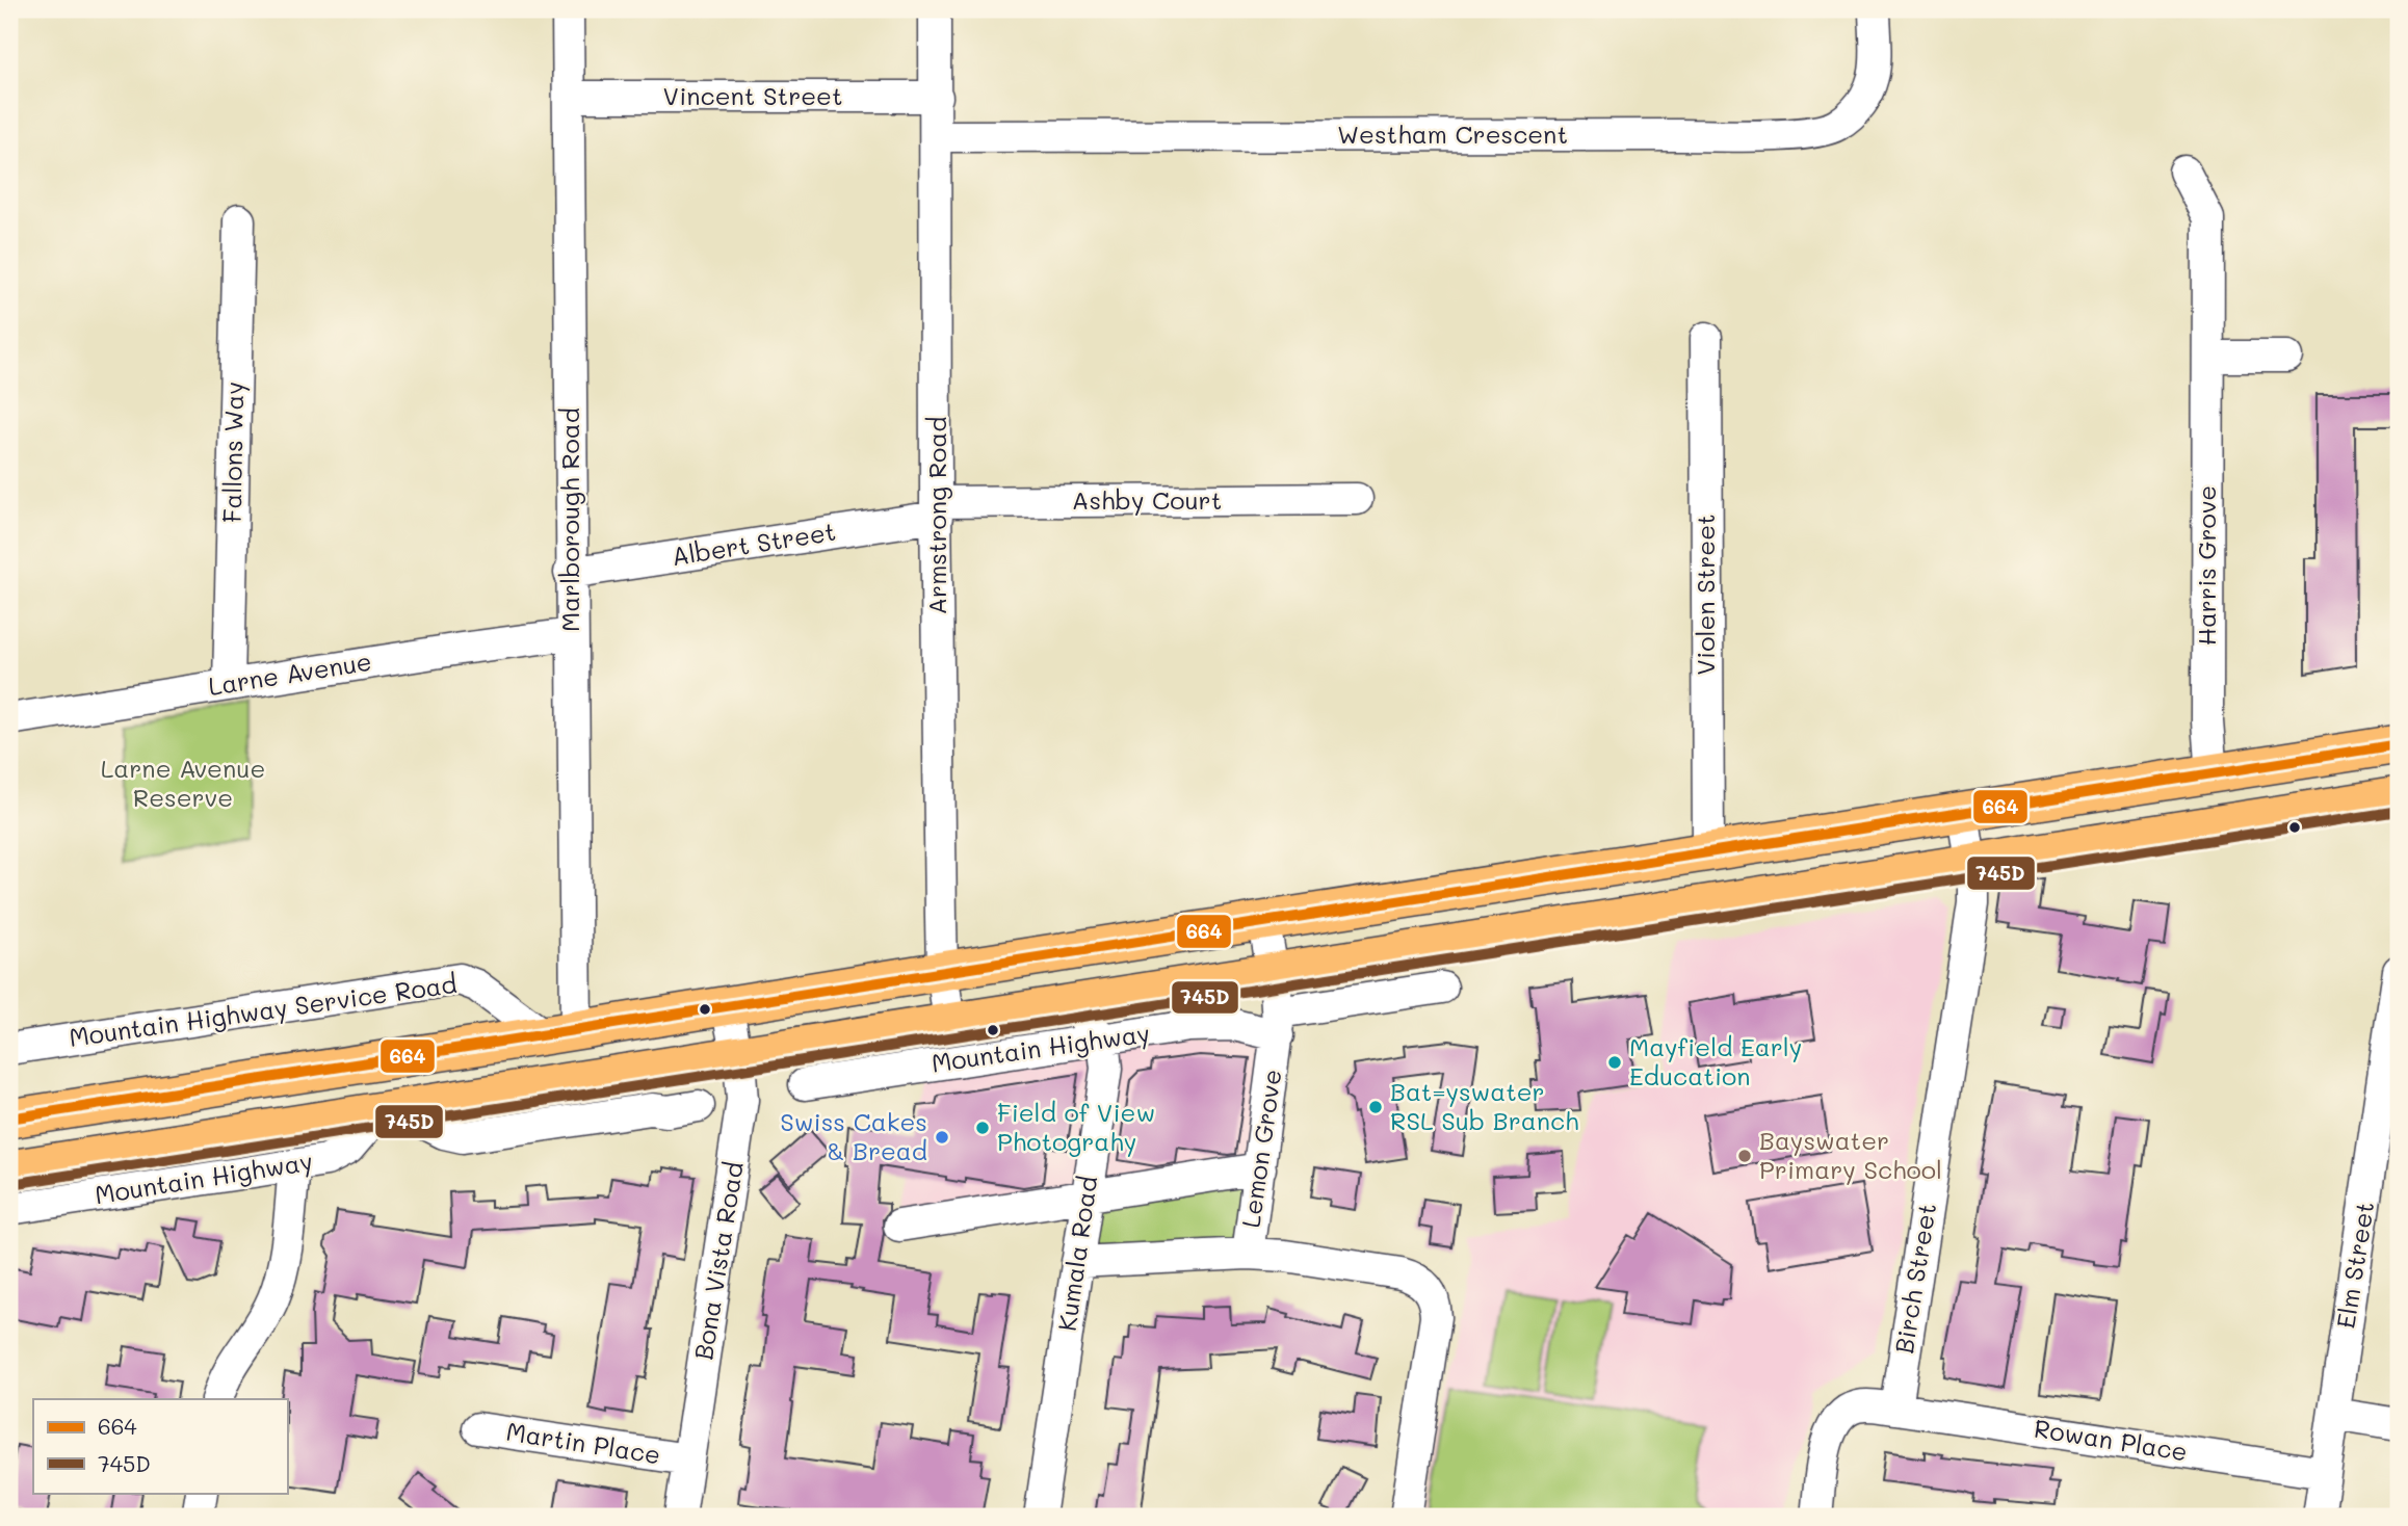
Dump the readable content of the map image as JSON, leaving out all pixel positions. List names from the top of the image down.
{
  "streets": {
    "main road": ["Mountain Highway"],
    "street": [
      "Vincent Street",
      "Westham Crescent",
      "Fallons Way",
      "Ashby Court",
      "Armstrong Road",
      "Marlborough Road",
      "Albert Street",
      "Harris Grove",
      "Violen Street",
      "Larne Avenue",
      "Mountain Highway Service Road",
      "Lemon Grove",
      "Kumala Road",
      "Bona Vista Road",
      "Elm Street",
      "Birch Street",
      "Rowan Place",
      "Martin Place"
    ]
  },
  "crossings": [
    ["Vincent Street", "Armstrong Road"],
    ["Vincent Street", "Marlborough Road"],
    ["Westham Crescent", "Armstrong Road"],
    ["Fallons Way", "Larne Avenue"],
    ["Ashby Court", "Armstrong Road"],
    ["Ashby Court", "Albert Street"],
    ["Armstrong Road", "Albert Street"],
    ["Armstrong Road", "Mountain Highway"],
    ["Marlborough Road", "Albert Street"],
    ["Marlborough Road", "Larne Avenue"],
    ["Marlborough Road", "Mountain Highway Service Road"],
    ["Mountain Highway", "Lemon Grove"],
    ["Mountain Highway", "Kumala Road"],
    ["Mountain Highway", "Bona Vista Road"],
    ["Mountain Highway", "Birch Street"],
    ["Lemon Grove", "Kumala Road"],
    ["Bona Vista Road", "Martin Place"],
    ["Elm Street", "Rowan Place"],
    ["Birch Street", "Rowan Place"]
  ],
  "parks": ["Larne Avenue Reserve"],
  "places": [
    "Mayfield Early Education",
    "Bat=yswater RSL Sub Branch",
    "Field of View Photograhy",
    "Swiss Cakes & Bread",
    "Bayswater Primary School"
  ],
  "lines": ["transit line 664", "transit line 745D"],
  "legend": ["664", "745D"]
}
